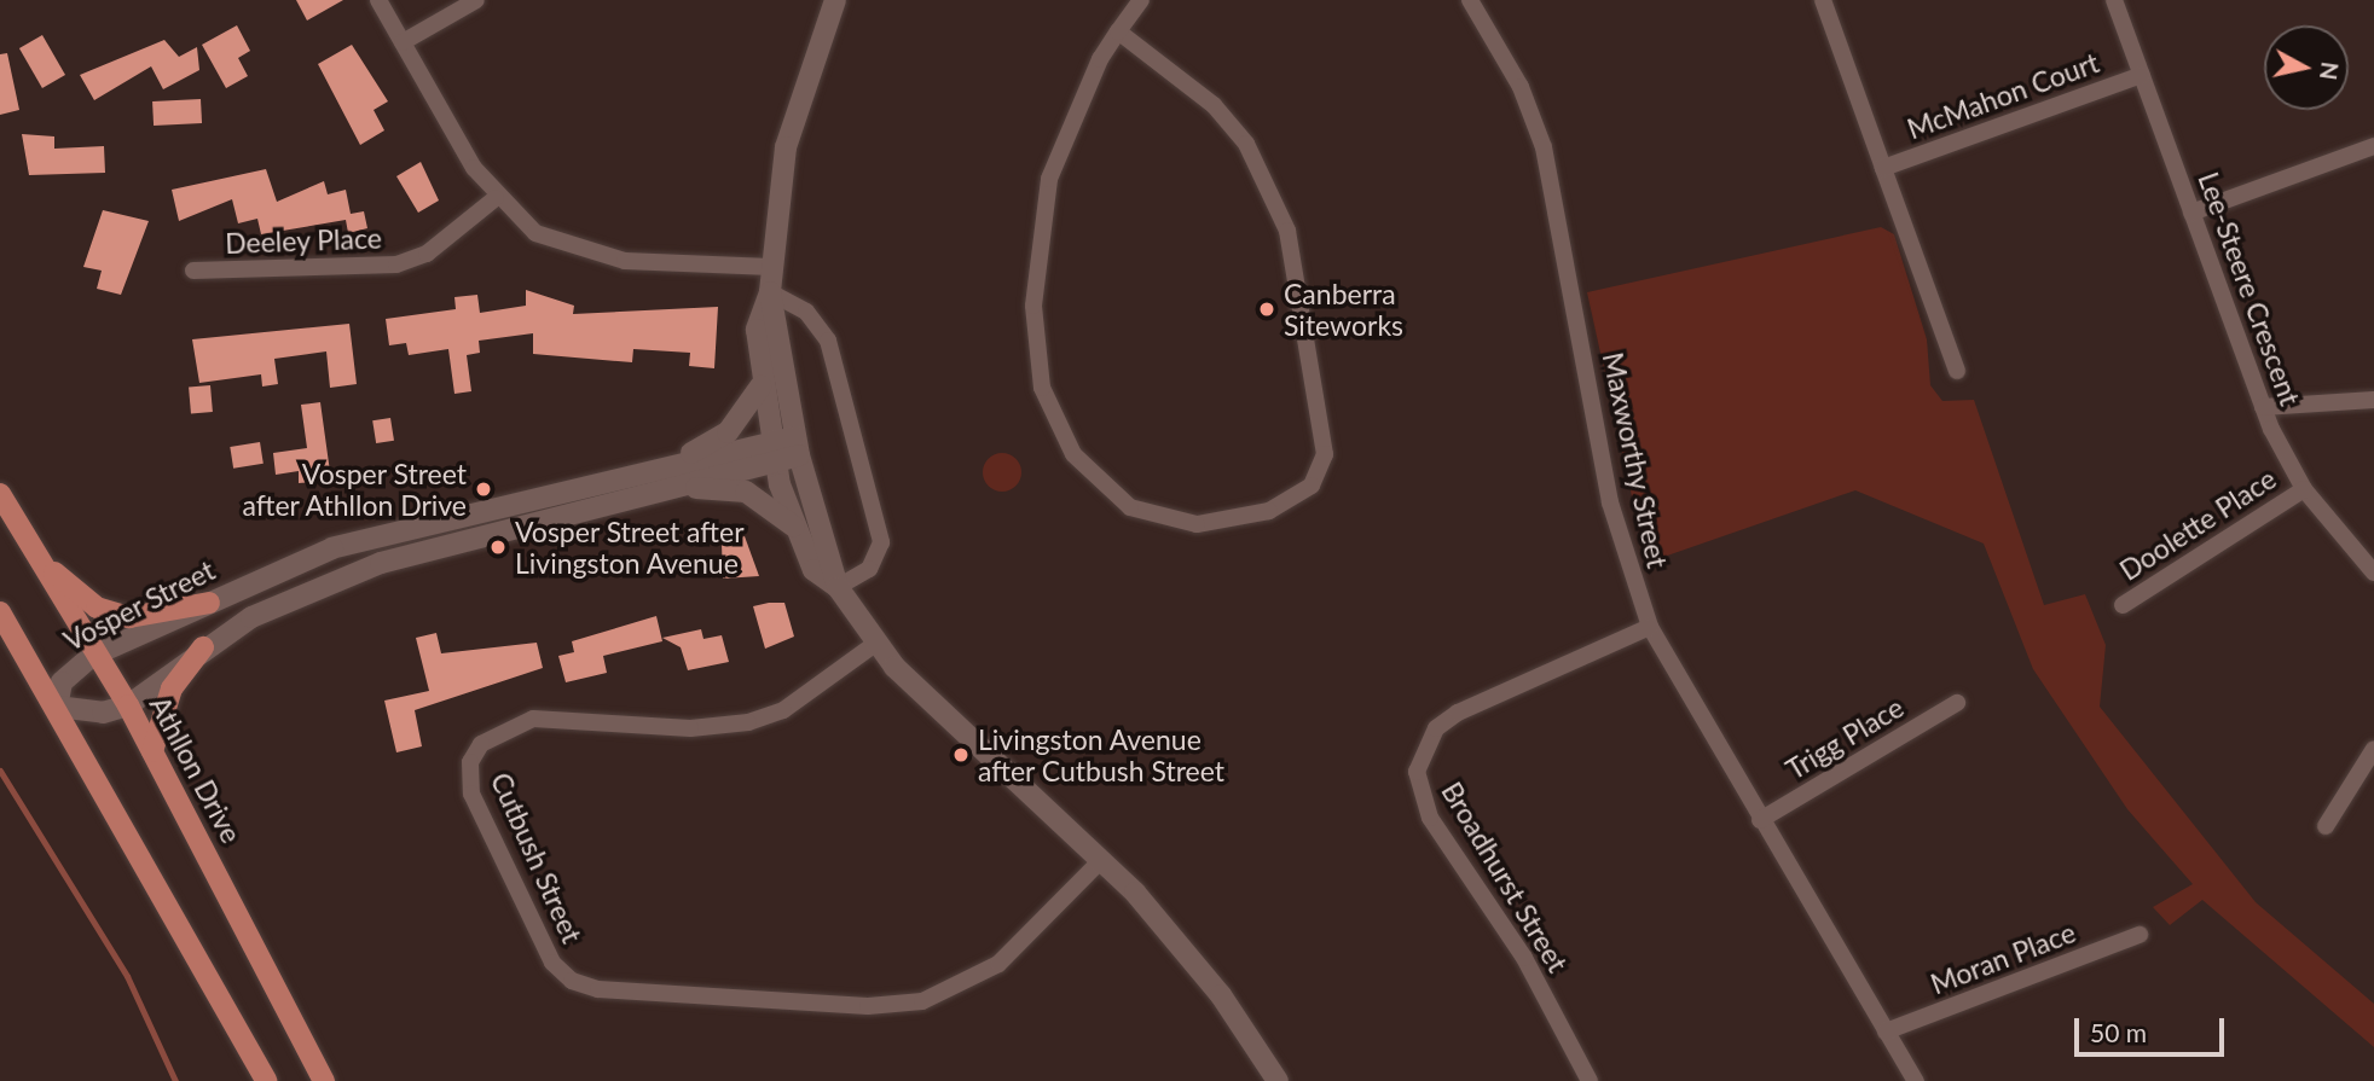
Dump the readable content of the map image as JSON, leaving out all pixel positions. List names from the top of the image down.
{
  "streets": {
    "main road": ["Athllon Drive"],
    "street": [
      "McMahon Court",
      "Deeley Place",
      "Lee-Steere Crescent",
      "Maxworthy Street",
      "Doolette Place",
      "Vosper Street",
      "Trigg Place",
      "Cutbush Street",
      "Broadhurst Street",
      "Moran Place"
    ]
  },
  "crossings": [
    ["McMahon Court", "Lee-Steere Crescent"],
    ["Lee-Steere Crescent", "Doolette Place"],
    ["Maxworthy Street", "Trigg Place"],
    ["Maxworthy Street", "Broadhurst Street"],
    ["Maxworthy Street", "Moran Place"],
    ["Vosper Street", "Athllon Drive"]
  ],
  "places": [
    "Canberra Siteworks",
    "Vosper Street after Athllon Drive",
    "Vosper Street after Livingston Avenue",
    "Livingston Avenue after Cutbush Street"
  ],
  "scale_bar": "50 m",
  "north": "right"
}
